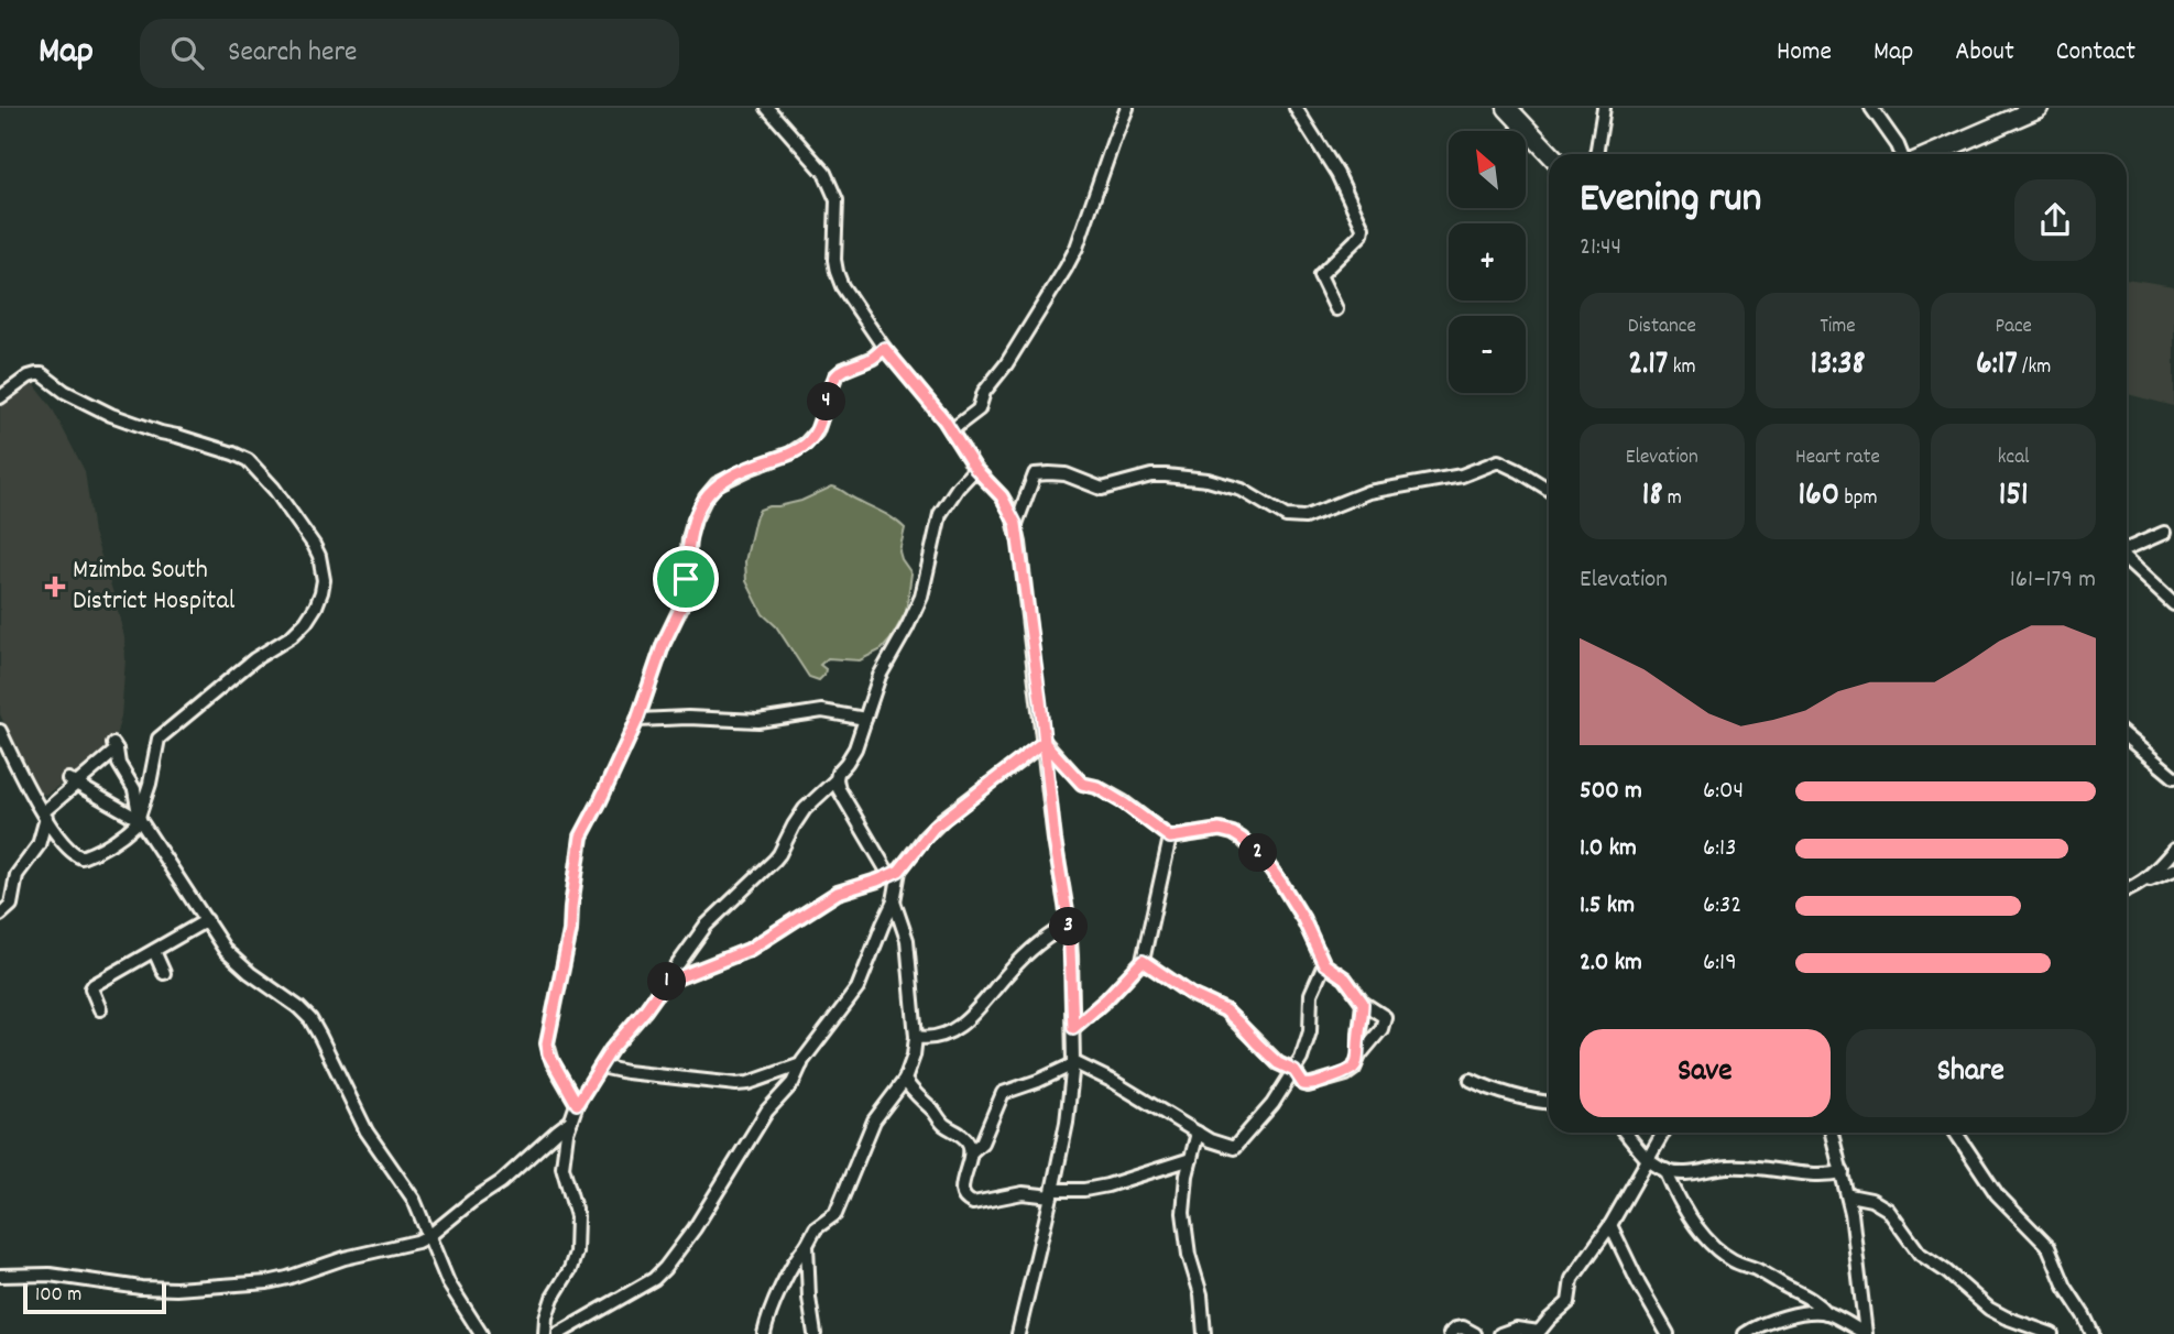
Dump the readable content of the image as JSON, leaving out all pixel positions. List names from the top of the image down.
{
  "places": {
    "health": ["Mzimba South District Hospital"]
  },
  "scale_bar": "100 m",
  "north": "top left",
  "page": {
    "header": "Map",
    "search": "Search here",
    "nav": [
      "Home",
      "Map",
      "About",
      "Contact"
    ],
    "map_buttons": ["+", "−"],
    "heading": ["Evening run", "21:44"],
    "stats": [
      ["Distance", "2.17 km"],
      ["Time", "13:38"],
      ["Pace", "6:17 /km"],
      ["Elevation", "18 m"],
      ["Heart rate", "160 bpm"],
      ["kcal", "151"]
    ],
    "pins": [
      "4",
      "2",
      "3",
      "1"
    ],
    "chart": ["Elevation", "161–179 m"],
    "list": [
      {
        "name": "500 m",
        "note": "6:04"
      },
      {
        "name": "1.0 km",
        "note": "6:13"
      },
      {
        "name": "1.5 km",
        "note": "6:32"
      },
      {
        "name": "2.0 km",
        "note": "6:19"
      }
    ],
    "buttons": ["Save", "Share"],
    "scale": "100 m"
  }
}
